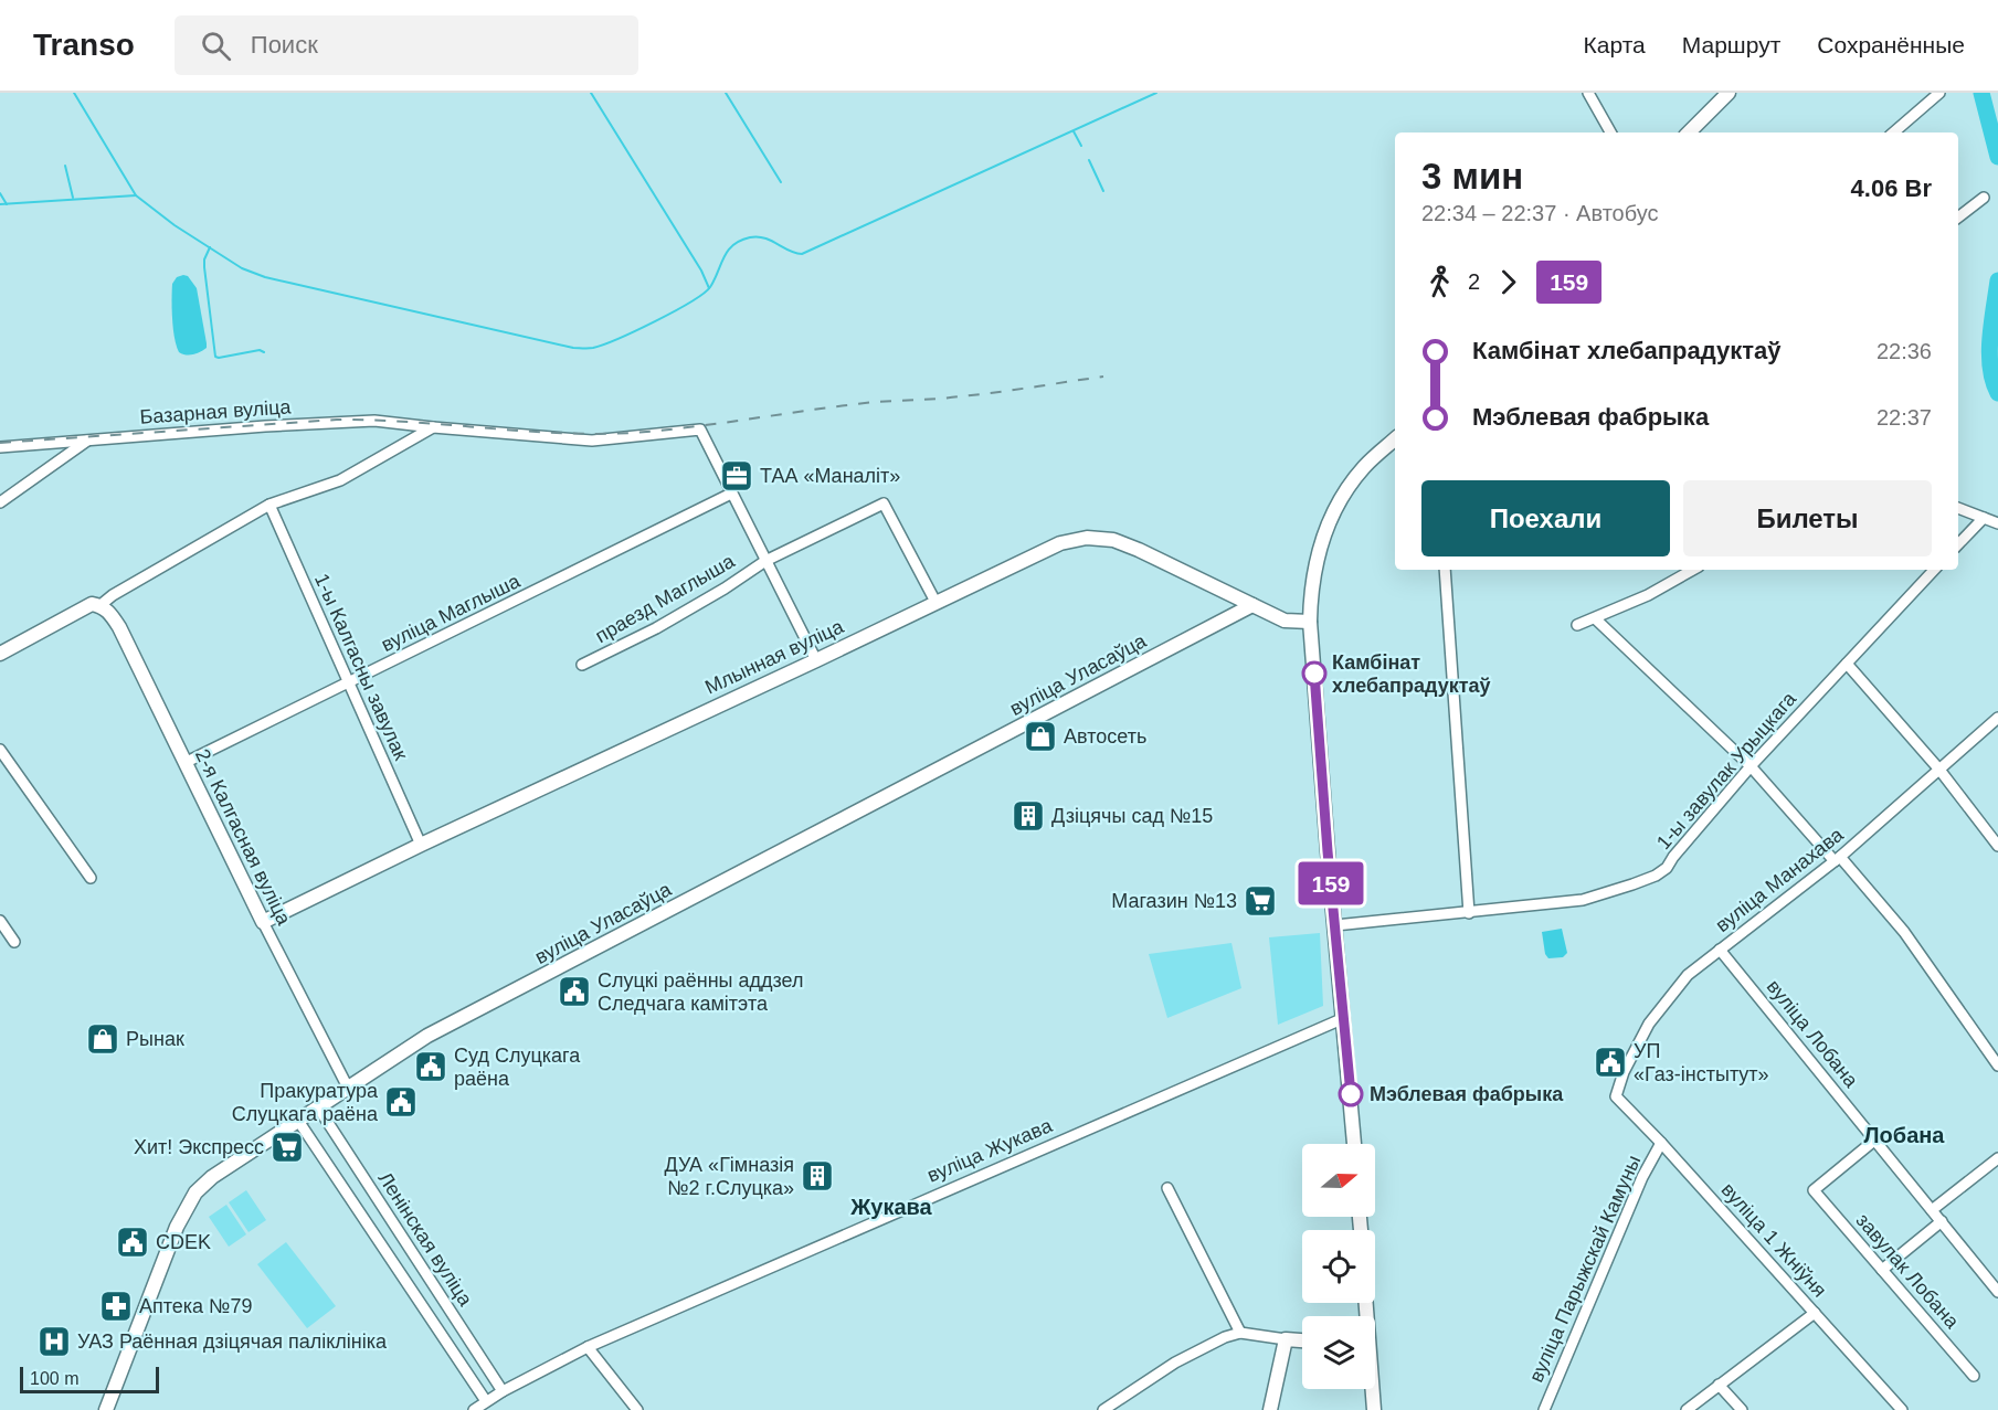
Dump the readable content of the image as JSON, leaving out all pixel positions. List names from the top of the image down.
{
  "streets": {
    "main road": ["Млынная вуліца", "вуліца Уласаўца", "2-я Калгасная вуліца"],
    "street": [
      "Базарная вуліца",
      "праезд Маглыша",
      "вуліца Маглыша",
      "1-ы Калгасны завулак",
      "1-ы завулак Урыцкага",
      "вуліца Манахава",
      "вуліца Лобана",
      "вуліца Жукава",
      "Ленінская вуліца",
      "вуліца 1 Жніўня",
      "вуліца Парыжскай Камуны",
      "завулак Лобана"
    ]
  },
  "crossings": [
    ["Базарная вуліца", "вуліца Маглыша"],
    ["праезд Маглыша", "Млынная вуліца"],
    ["вуліца Маглыша", "1-ы Калгасны завулак"],
    ["вуліца Маглыша", "2-я Калгасная вуліца"],
    ["Млынная вуліца", "1-ы Калгасны завулак"],
    ["Млынная вуліца", "вуліца Уласаўца"],
    ["Млынная вуліца", "2-я Калгасная вуліца"],
    ["вуліца Уласаўца", "2-я Калгасная вуліца"],
    ["вуліца Уласаўца", "Ленінская вуліца"],
    ["вуліца Манахава", "вуліца Лобана"],
    ["вуліца Манахава", "вуліца 1 Жніўня"],
    ["вуліца Лобана", "завулак Лобана"],
    ["вуліца Жукава", "Ленінская вуліца"],
    ["вуліца 1 Жніўня", "вуліца Парыжскай Камуны"]
  ],
  "districts": ["Лобана", "Жукава"],
  "places": {
    "office": ["ТАА «Маналіт»"],
    "other": ["Камбінат хлебапрадуктаў", "Мэблевая фабрыка"],
    "shop": ["Автосеть", "Рынак"],
    "building": ["Дзіцячы сад №15", "ДУА «Гімназія №2 г.Слуцка»"],
    "supermarket": ["Магазин №13", "Хит! Экспресс"],
    "public building": [
      "Слуцкі раённы аддзел Следчага камітэта",
      "УП «Газ-інстытут»",
      "Суд Слуцкага раёна",
      "Пракуратура Слуцкага раёна",
      "CDEK"
    ],
    "pharmacy": ["Аптека №79"],
    "hospital": ["УАЗ Раённая дзіцячая паліклініка"]
  },
  "lines": ["bus line 159"],
  "scale_bar": "100 m",
  "north": "right",
  "page": {
    "header": "Transo",
    "search": "Поиск",
    "nav": ["Карта", "Маршрут", "Сохранённые"],
    "on_map": "159",
    "heading": ["3 мин", "22:34 – 22:37 · Автобус", "4.06 Br"],
    "legs": ["2", "159"],
    "list": [
      {
        "name": "Камбінат хлебапрадуктаў",
        "value": "22:36"
      },
      {
        "name": "Мэблевая фабрыка",
        "value": "22:37"
      }
    ],
    "buttons": ["Поехали", "Билеты"],
    "scale": "100 m"
  }
}
